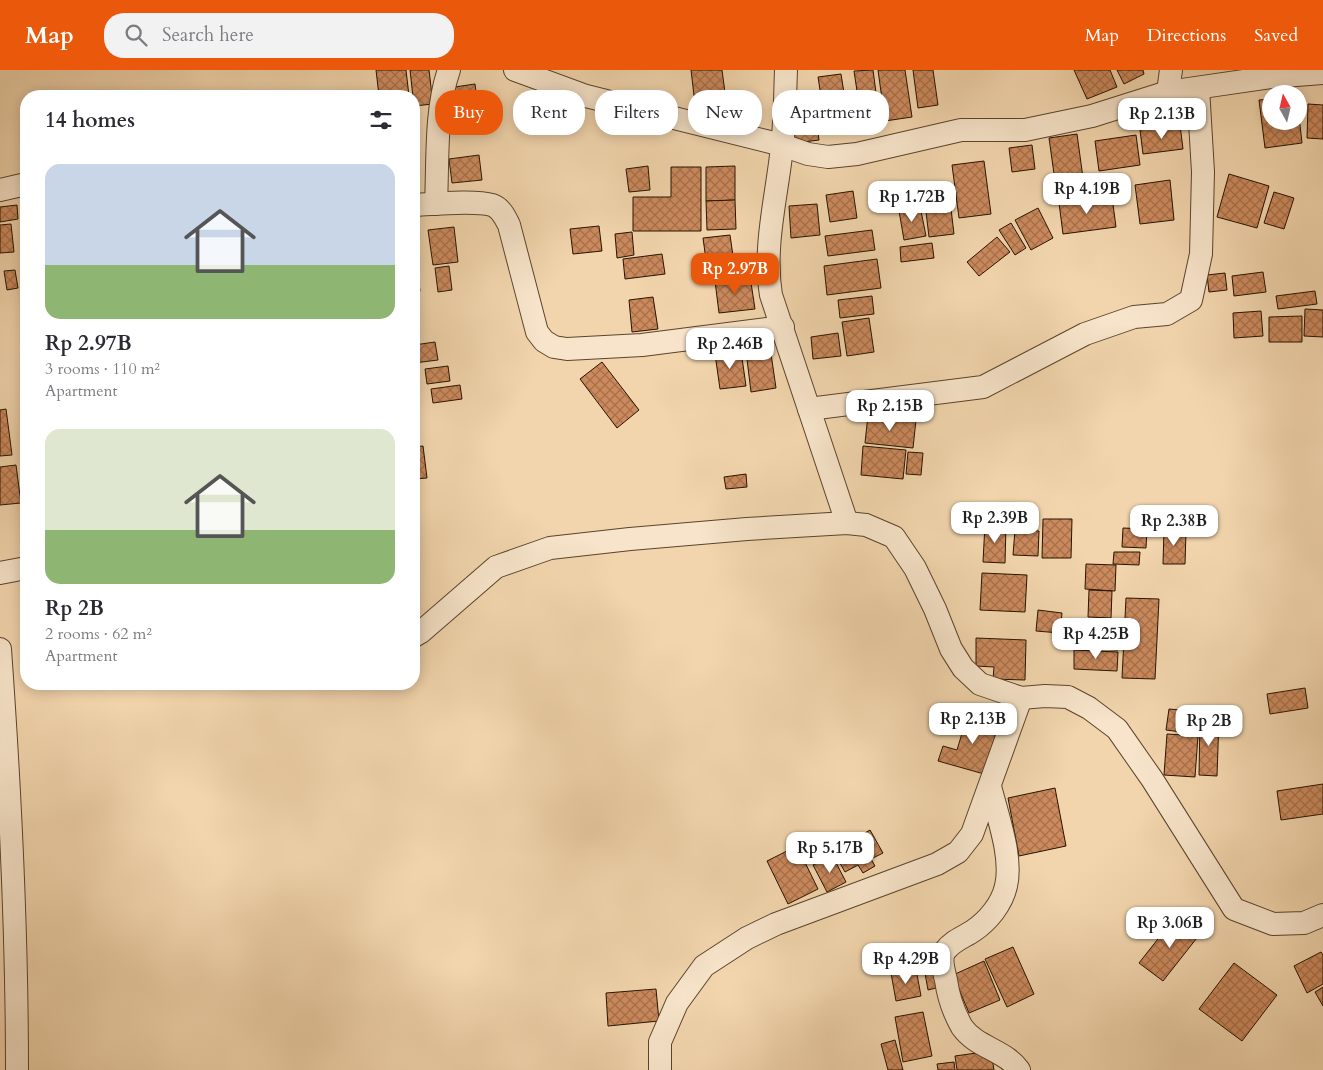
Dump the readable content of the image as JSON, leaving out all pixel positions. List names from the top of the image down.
{
  "north": "top",
  "page": {
    "header": "Map",
    "search": "Search here",
    "nav": ["Map", "Directions", "Saved"],
    "chip": [
      "Buy",
      "Rent",
      "Filters",
      "New",
      "Apartment"
    ],
    "heading": "14 homes",
    "price": [
      "Rp 2.13B",
      "Rp 4.19B",
      "Rp 1.72B",
      "Rp 2.97B",
      "Rp 2.46B",
      "Rp 2.15B",
      "Rp 2.39B",
      "Rp 2.38B",
      "Rp 4.25B",
      "Rp 2.13B",
      "Rp 2B",
      "Rp 5.17B",
      "Rp 3.06B",
      "Rp 4.29B"
    ],
    "list": [
      {
        "name": "Rp 2.97B",
        "note": "3 rooms · 110 m² · Apartment"
      },
      {
        "name": "Rp 2B",
        "note": "2 rooms · 62 m² · Apartment"
      }
    ]
  }
}
